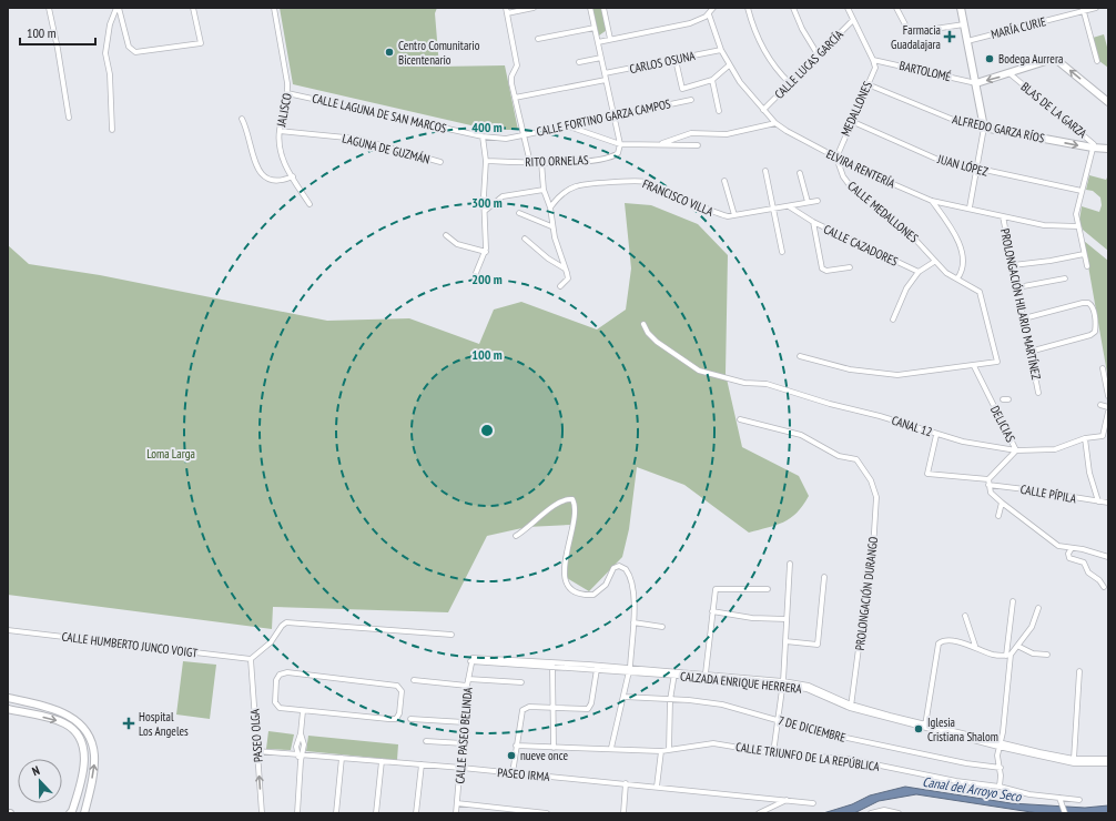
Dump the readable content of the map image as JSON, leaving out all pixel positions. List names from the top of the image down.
{
  "streets": {
    "street": [
      "MARÍA CURIE",
      "CARLOS OSUNA",
      "CALLE LUCAS GARCÍA",
      "BARTOLOMÉ",
      "MEDALLONES",
      "JALISCO",
      "BLAS DE LA GARZA",
      "CALLE LAGUNA DE SAN MARCOS",
      "CALLE FORTINO GARZA CAMPOS",
      "ALFREDO GARZA RÍOS",
      "LAGUNA DE GUZMÁN",
      "RITO ORNELAS",
      "JUAN LÓPEZ",
      "ELVIRA RENTERÍA",
      "FRANCISCO VILLA",
      "CALLE MEDALLONES",
      "CALLE CAZADORES",
      "PROLONGACIÓN HILARIO MARTÍNEZ",
      "DELICIAS",
      "CANAL 12",
      "CALLE PÍPILA",
      "PROLONGACIÓN DURANGO",
      "CALLE HUMBERTO JUNCO VOIGT",
      "CALZADA ENRIQUE HERRERA",
      "7 DE DICIEMBRE",
      "PASEO OLGA",
      "CALLE PASEO BELINDA",
      "CALLE TRIUNFO DE LA REPÚBLICA",
      "PASEO IRMA"
    ]
  },
  "crossings": [
    ["CARLOS OSUNA", "ELVIRA RENTERÍA"],
    ["CALLE LUCAS GARCÍA", "ELVIRA RENTERÍA"],
    ["BARTOLOMÉ", "MEDALLONES"],
    ["MEDALLONES", "ALFREDO GARZA RÍOS"],
    ["MEDALLONES", "JUAN LÓPEZ"],
    ["MEDALLONES", "ELVIRA RENTERÍA"],
    ["MEDALLONES", "CALLE MEDALLONES"],
    ["JALISCO", "CALLE LAGUNA DE SAN MARCOS"],
    ["JALISCO", "LAGUNA DE GUZMÁN"],
    ["BLAS DE LA GARZA", "ALFREDO GARZA RÍOS"],
    ["CALLE LAGUNA DE SAN MARCOS", "CALLE FORTINO GARZA CAMPOS"],
    ["ELVIRA RENTERÍA", "CALLE MEDALLONES"],
    ["ELVIRA RENTERÍA", "PROLONGACIÓN HILARIO MARTÍNEZ"],
    ["CALLE MEDALLONES", "DELICIAS"],
    ["DELICIAS", "CANAL 12"],
    ["CANAL 12", "CALLE PÍPILA"],
    ["PROLONGACIÓN DURANGO", "CALZADA ENRIQUE HERRERA"],
    ["CALLE HUMBERTO JUNCO VOIGT", "PASEO OLGA"],
    ["CALZADA ENRIQUE HERRERA", "CALLE PASEO BELINDA"],
    ["PASEO OLGA", "PASEO IRMA"],
    ["CALLE PASEO BELINDA", "PASEO IRMA"]
  ],
  "one_way": ["ALFREDO GARZA RÍOS"],
  "water": ["Canal del Arroyo Seco"],
  "parks": ["Loma Larga"],
  "places": {
    "health": ["Farmacia Guadalajara", "Hospital Los Angeles"],
    "other": [
      "Centro Comunitario Bicentenario",
      "Bodega Aurrera",
      "Iglesia Cristiana Shalom",
      "nueve once"
    ]
  },
  "scale_bar": "100 m",
  "north": "top",
  "rings": [
    "400 m",
    "300 m",
    "200 m",
    "100 m"
  ]
}
